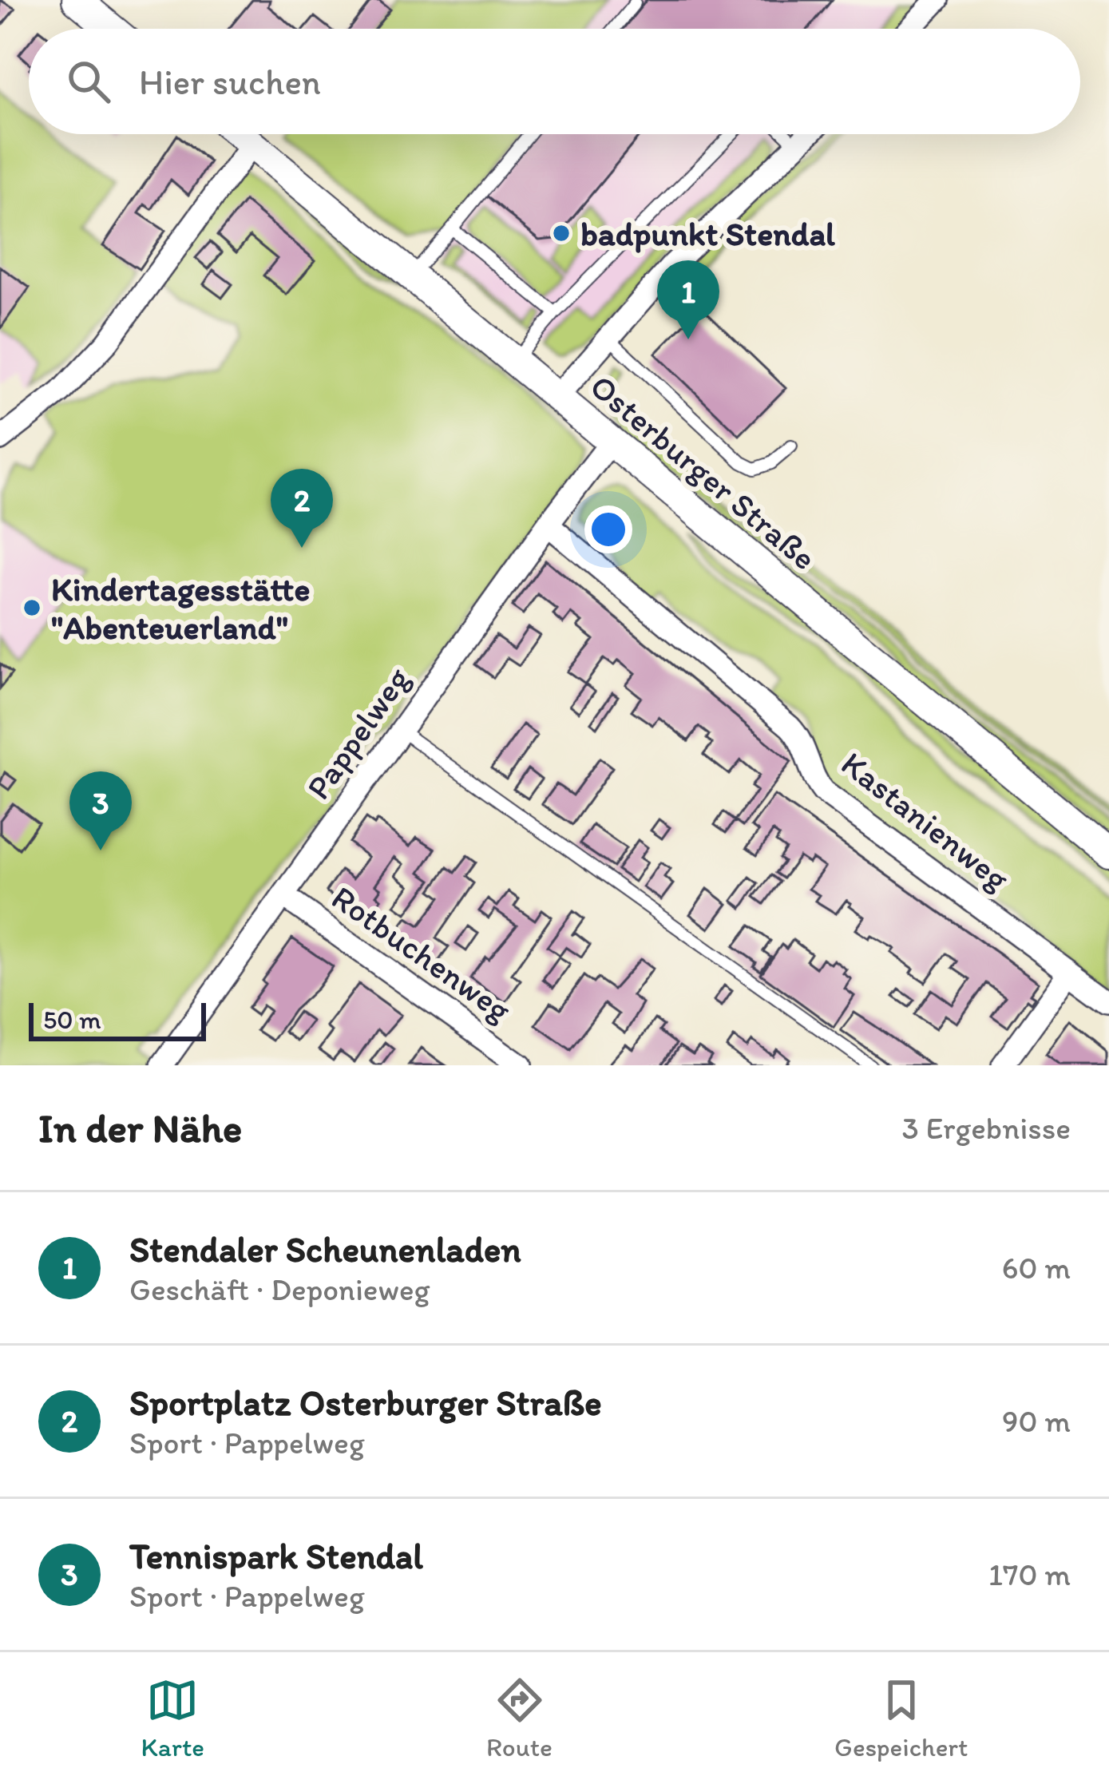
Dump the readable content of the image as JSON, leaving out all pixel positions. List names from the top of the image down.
{
  "streets": {
    "street": [
      "Osterburger Straße",
      "Pappelweg",
      "Kastanienweg",
      "Rotbuchenweg"
    ]
  },
  "crossings": [
    ["Osterburger Straße", "Pappelweg"],
    ["Pappelweg", "Kastanienweg"],
    ["Pappelweg", "Rotbuchenweg"]
  ],
  "places": ["badpunkt Stendal", "Kindertagesstätte \"Abenteuerland\""],
  "scale_bar": "50 m",
  "page": {
    "search": "Hier suchen",
    "pins": ["1", "2", "3"],
    "scale": "50 m",
    "heading": ["In der Nähe", "3 Ergebnisse"],
    "list": [
      {
        "mark": "1",
        "name": "Stendaler Scheunenladen",
        "note": "Geschäft · Deponieweg",
        "value": "60 m"
      },
      {
        "mark": "2",
        "name": "Sportplatz Osterburger Straße",
        "note": "Sport · Pappelweg",
        "value": "90 m"
      },
      {
        "mark": "3",
        "name": "Tennispark Stendal",
        "note": "Sport · Pappelweg",
        "value": "170 m"
      }
    ],
    "nav": ["Karte", "Route", "Gespeichert"]
  }
}
